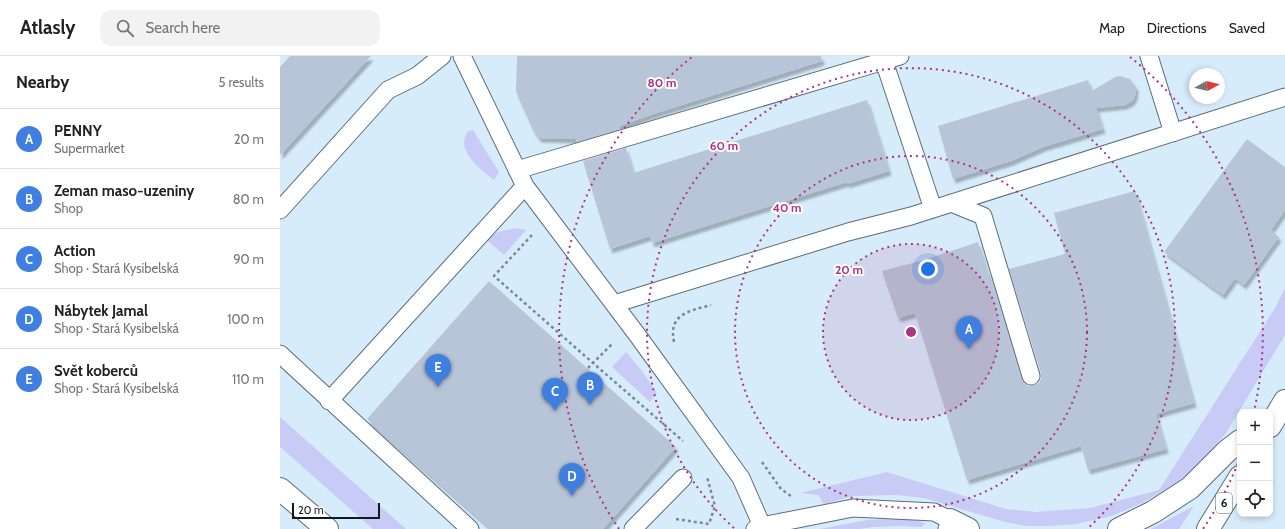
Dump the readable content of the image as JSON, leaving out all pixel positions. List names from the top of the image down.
{
  "streets": {
    "main road": ["6"]
  },
  "scale_bar": "20 m",
  "north": "right",
  "page": {
    "header": "Atlasly",
    "search": "Search here",
    "nav": ["Map", "Directions", "Saved"],
    "heading": ["Nearby", "5 results"],
    "list": [
      {
        "mark": "A",
        "name": "PENNY",
        "note": "Supermarket",
        "value": "20 m"
      },
      {
        "mark": "B",
        "name": "Zeman maso-uzeniny",
        "note": "Shop",
        "value": "80 m"
      },
      {
        "mark": "C",
        "name": "Action",
        "note": "Shop · Stará Kysibelská",
        "value": "90 m"
      },
      {
        "mark": "D",
        "name": "Nábytek Jamal",
        "note": "Shop · Stará Kysibelská",
        "value": "100 m"
      },
      {
        "mark": "E",
        "name": "Svět koberců",
        "note": "Shop · Stará Kysibelská",
        "value": "110 m"
      }
    ],
    "pins": [
      "A",
      "E",
      "B",
      "C",
      "D"
    ],
    "map_buttons": ["+", "−"],
    "scale": "20 m"
  },
  "rings": [
    "80 m",
    "60 m",
    "40 m",
    "20 m"
  ]
}
